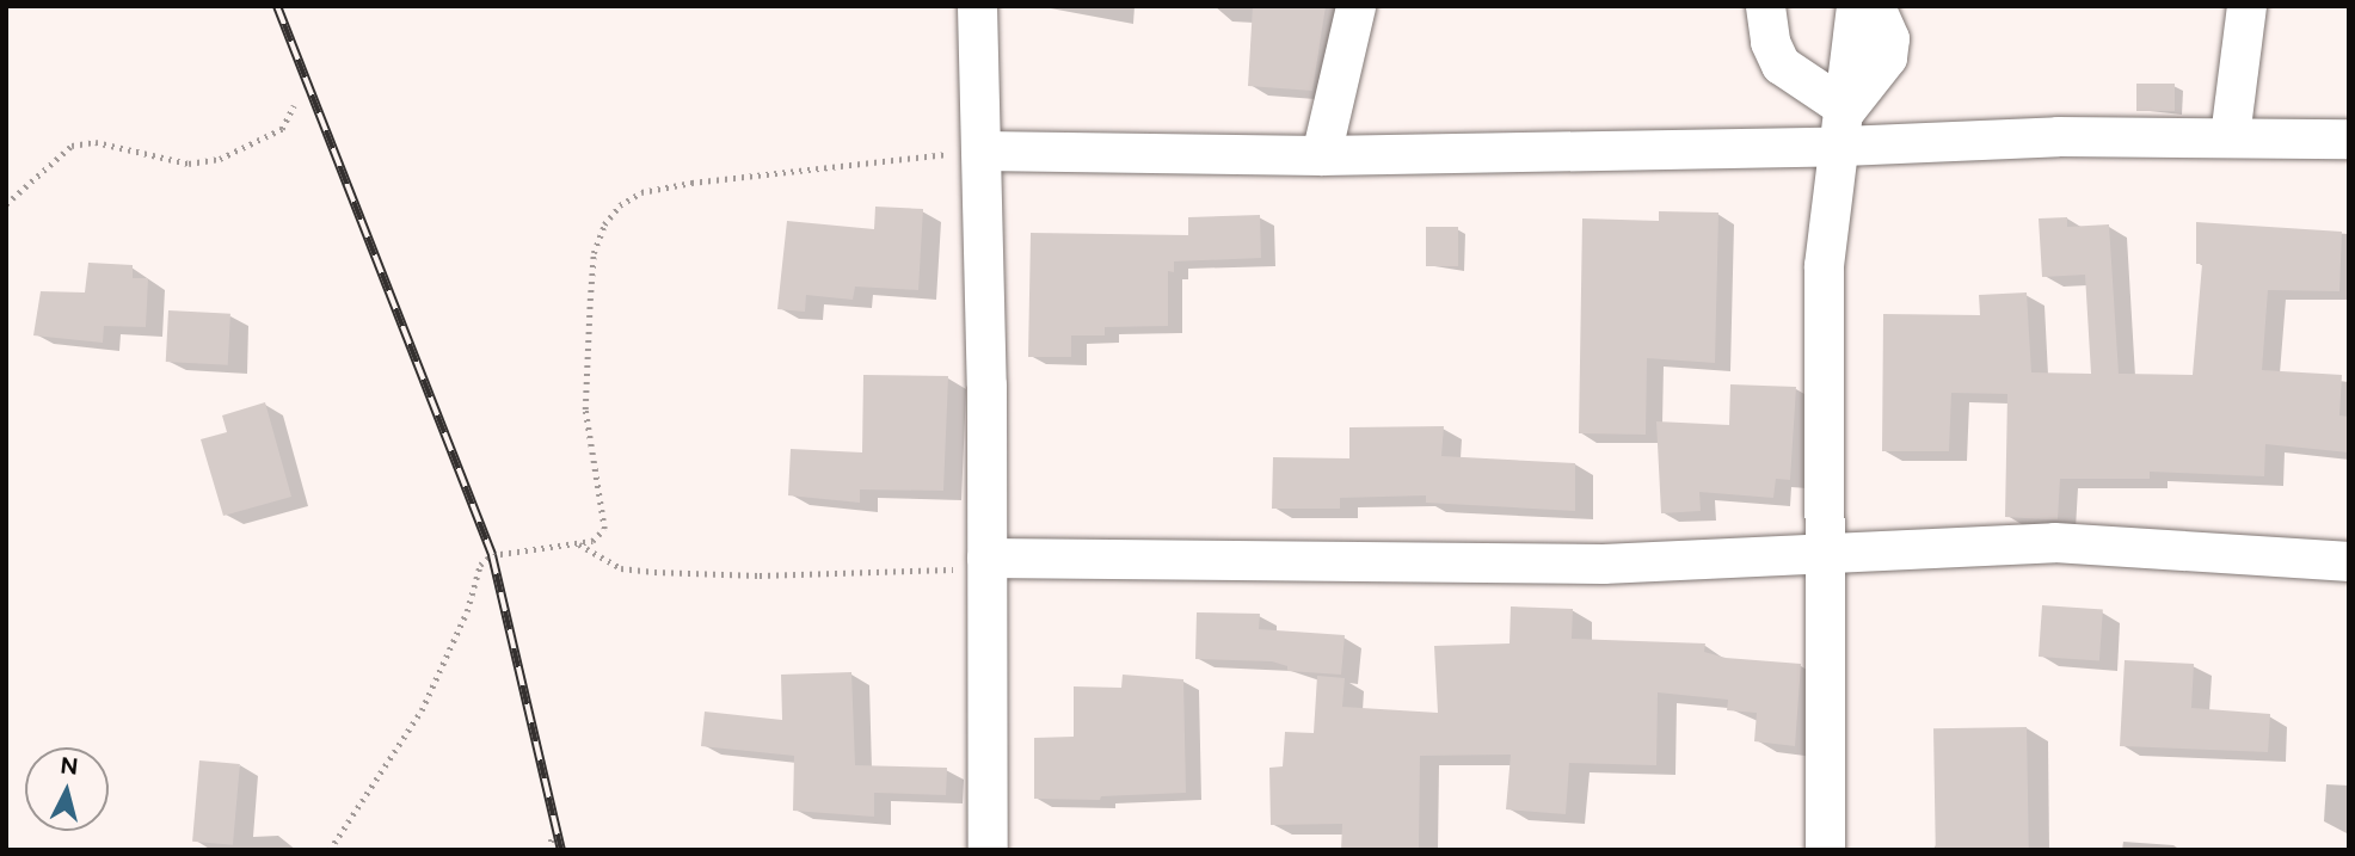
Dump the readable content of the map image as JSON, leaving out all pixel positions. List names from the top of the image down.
{
  "north": "top"
}
